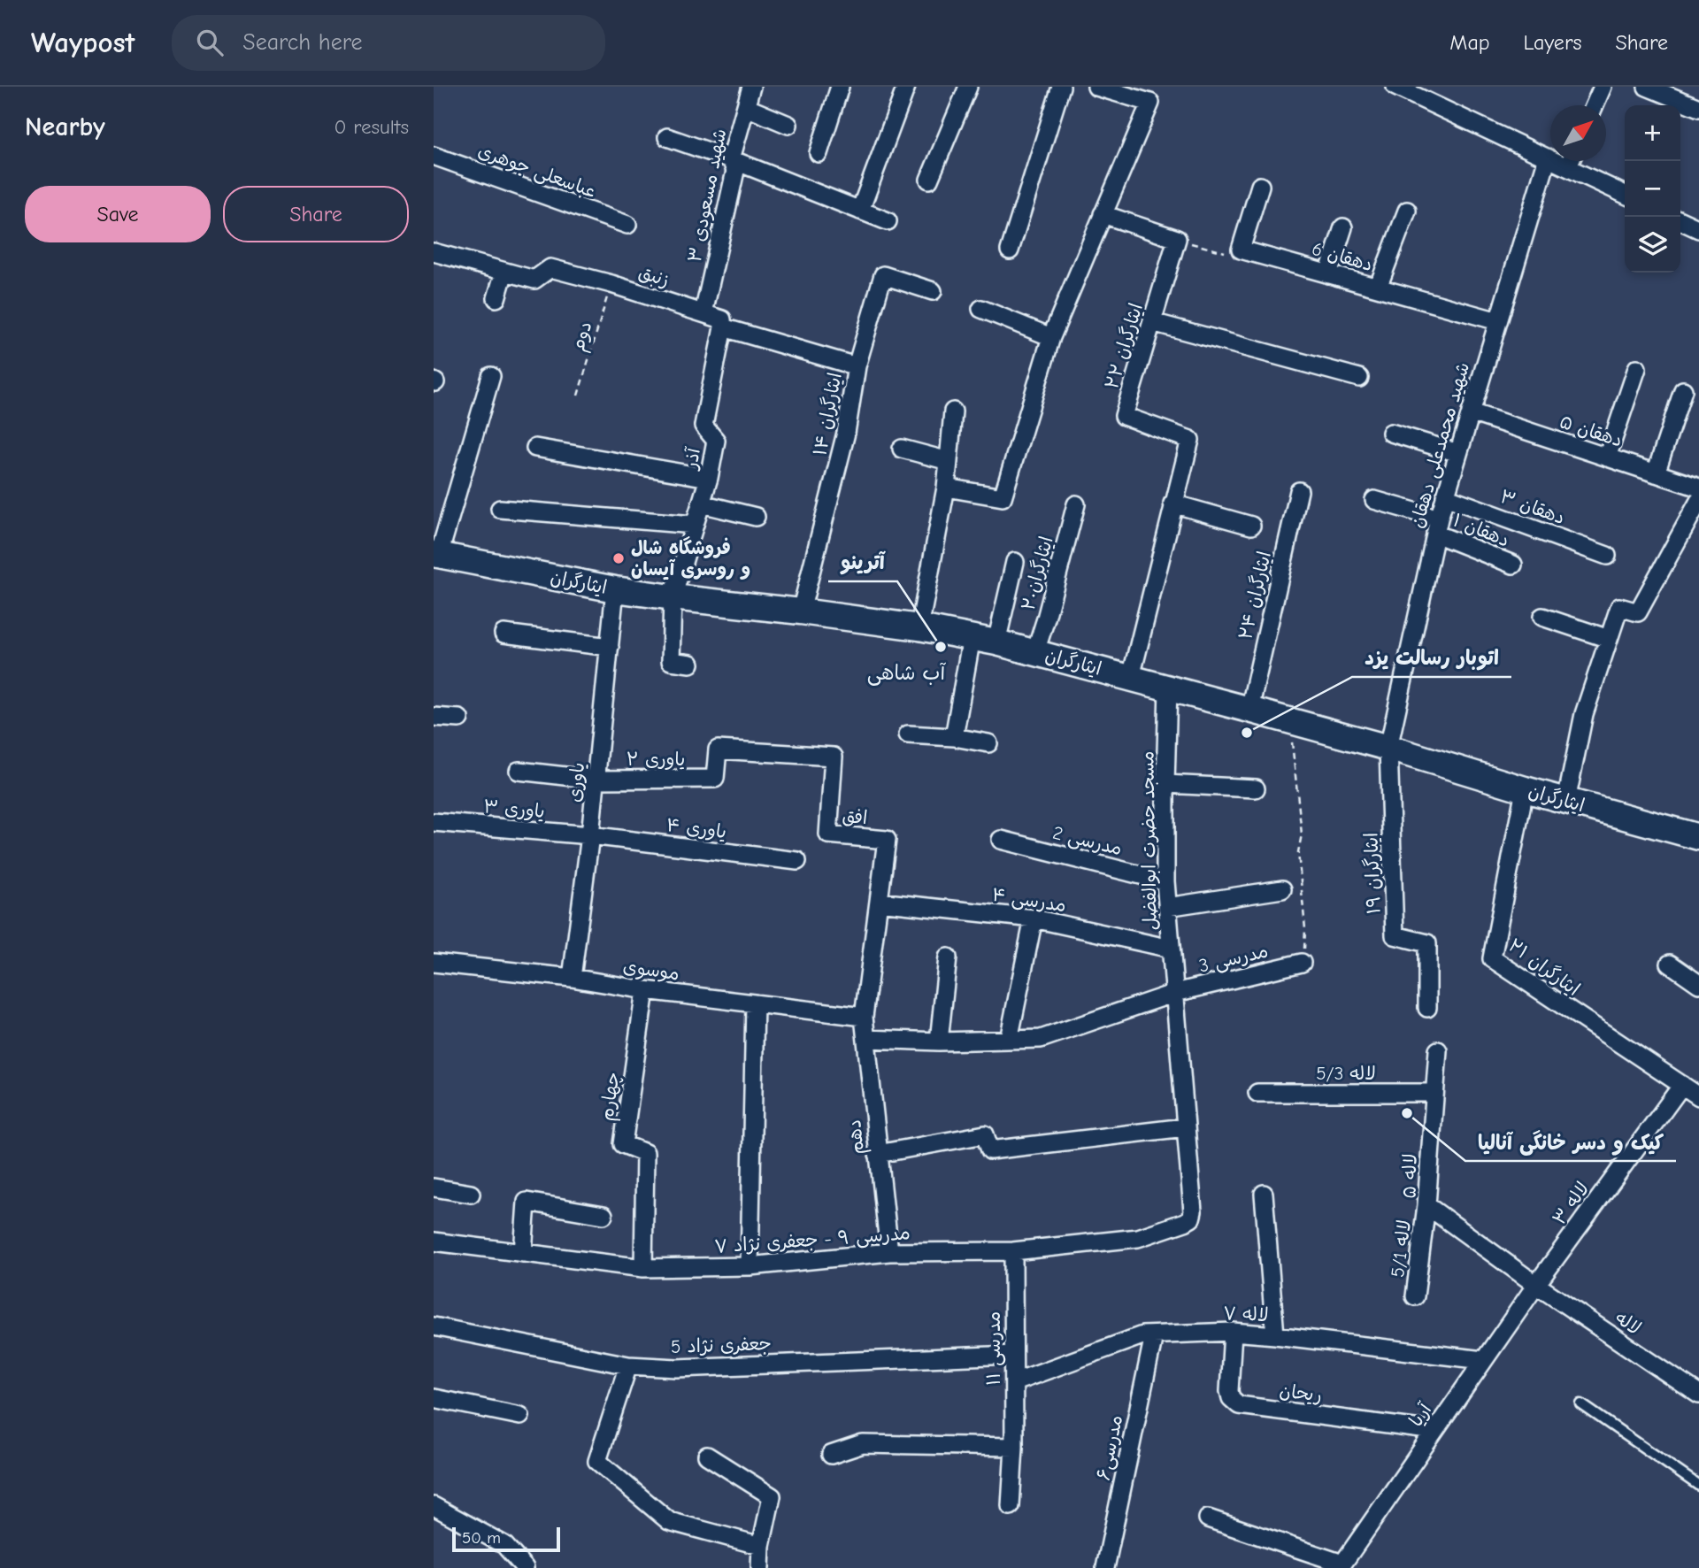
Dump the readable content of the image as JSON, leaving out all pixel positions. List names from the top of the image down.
{
  "streets": {
    "main road": ["ایثارگران"],
    "street": [
      "عباسعلی جوهری",
      "شهید مسعودی ۳",
      "دهقان 6",
      "زنبق",
      "ایثارگران ۲۲",
      "ایثارگران ۱۴",
      "دهقان ۵",
      "شهید محمدعلی دهقان",
      "آذر",
      "دهقان ۳",
      "دهقان ۱",
      "۲۰ایثارگران",
      "ایثارگران ۲۴",
      "یاوری ۲",
      "یاوری",
      "یاوری ۳",
      "افق",
      "یاوری ۴",
      "مدرسی 2",
      "مسجد حضرت ابوالفضل",
      "ایثارگران ۱‍۹",
      "مدرسی ۴",
      "مدرسی 3",
      "ایثارگران ۲۱",
      "موسوی",
      "لاله 5/3",
      "چهارم",
      "دهم",
      "لاله ۵",
      "لاله ۳",
      "مدرسی ۹ - جعفری نژاد ۷",
      "لاله 5/1",
      "لاله ۷",
      "لاله",
      "جعفری نژاد 5",
      "مدرسی ۱۱",
      "ریحان",
      "آریا",
      "مدرسی۶"
    ],
    "path": ["دوم"]
  },
  "crossings": [
    ["شهید مسعودی ۳", "زنبق"],
    ["دهقان 6", "شهید محمدعلی دهقان"],
    ["زنبق", "دوم"],
    ["زنبق", "ایثارگران ۱۴"],
    ["زنبق", "آذر"],
    ["ایثارگران ۲۲", "ایثارگران"],
    ["ایثارگران ۱۴", "ایثارگران"],
    ["دهقان ۵", "شهید محمدعلی دهقان"],
    ["شهید محمدعلی دهقان", "دهقان ۳"],
    ["شهید محمدعلی دهقان", "دهقان ۱"],
    ["شهید محمدعلی دهقان", "ایثارگران"],
    ["شهید محمدعلی دهقان", "ایثارگران ۱‍۹"],
    ["آذر", "ایثارگران"],
    ["۲۰ایثارگران", "ایثارگران"],
    ["ایثارگران", "ایثارگران ۲۴"],
    ["ایثارگران", "یاوری"],
    ["ایثارگران", "مسجد حضرت ابوالفضل"],
    ["ایثارگران", "ایثارگران ۱‍۹"],
    ["ایثارگران", "ایثارگران ۲۱"],
    ["یاوری ۲", "یاوری"],
    ["یاوری ۲", "افق"],
    ["یاوری", "یاوری ۳"],
    ["یاوری", "یاوری ۴"],
    ["یاوری", "موسوی"],
    ["یاوری ۳", "یاوری ۴"],
    ["افق", "مدرسی ۴"],
    ["افق", "موسوی"],
    ["افق", "دهم"],
    ["مدرسی 2", "مسجد حضرت ابوالفضل"],
    ["مسجد حضرت ابوالفضل", "مدرسی ۴"],
    ["مسجد حضرت ابوالفضل", "مدرسی 3"],
    ["مسجد حضرت ابوالفضل", "مدرسی ۹ - جعفری نژاد ۷"],
    ["ایثارگران ۲۱", "لاله ۳"],
    ["موسوی", "چهارم"],
    ["موسوی", "دهم"],
    ["لاله 5/3", "لاله ۵"],
    ["چهارم", "مدرسی ۹ - جعفری نژاد ۷"],
    ["دهم", "مدرسی ۹ - جعفری نژاد ۷"],
    ["لاله ۵", "لاله ۳"],
    ["لاله ۵", "لاله 5/1"],
    ["لاله ۵", "لاله"],
    ["لاله ۵", "آریا"],
    ["لاله ۳", "لاله"],
    ["لاله ۳", "آریا"],
    ["مدرسی ۹ - جعفری نژاد ۷", "مدرسی ۱۱"],
    ["لاله ۷", "مدرسی ۱۱"],
    ["لاله ۷", "ریحان"],
    ["لاله ۷", "آریا"],
    ["لاله ۷", "مدرسی۶"],
    ["لاله", "آریا"],
    ["جعفری نژاد 5", "مدرسی ۱۱"],
    ["ریحان", "آریا"]
  ],
  "districts": ["آب شاهی"],
  "places": [
    "فروشگاه شال و روسری آیسان",
    "آترینو",
    "اتوبار رسالت یزد",
    "کیک و دسر خانگی آنالیا"
  ],
  "scale_bar": "50 m",
  "north": "top right",
  "page": {
    "header": "Waypost",
    "search": "Search here",
    "nav": ["Map", "Layers", "Share"],
    "heading": ["Nearby", "0 results"],
    "map_buttons": ["+", "−"],
    "buttons": ["Save", "Share"],
    "scale": "50 m"
  }
}
